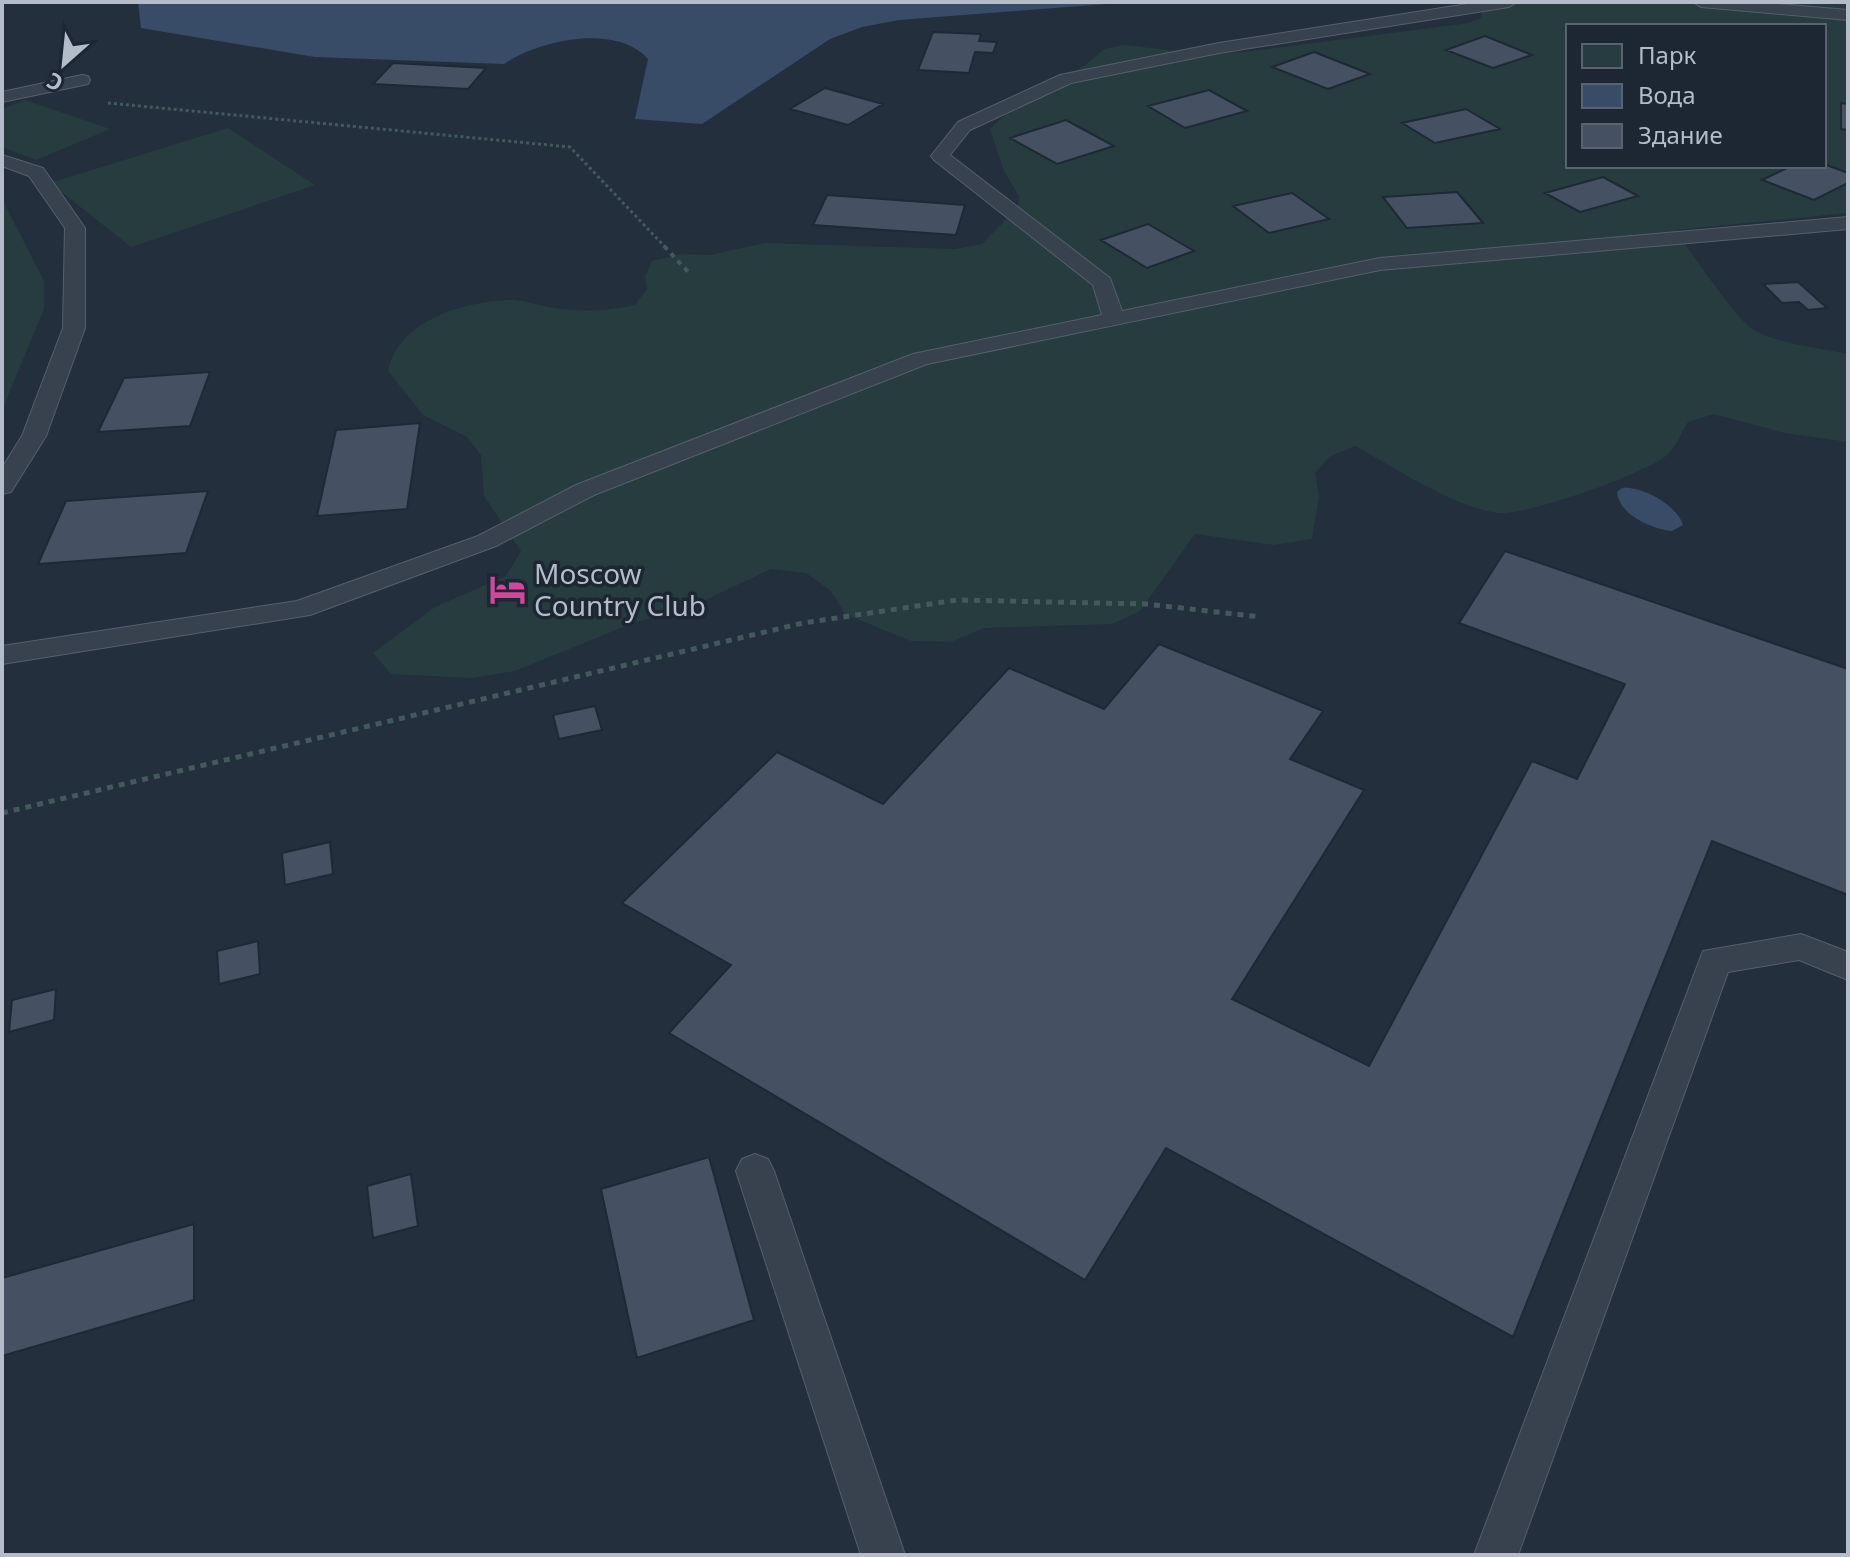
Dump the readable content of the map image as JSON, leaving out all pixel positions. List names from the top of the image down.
{
  "places": {
    "hotel": ["Moscow Country Club"]
  },
  "legend": ["Парк", "Вода", "Здание"],
  "north": "bottom left"
}
